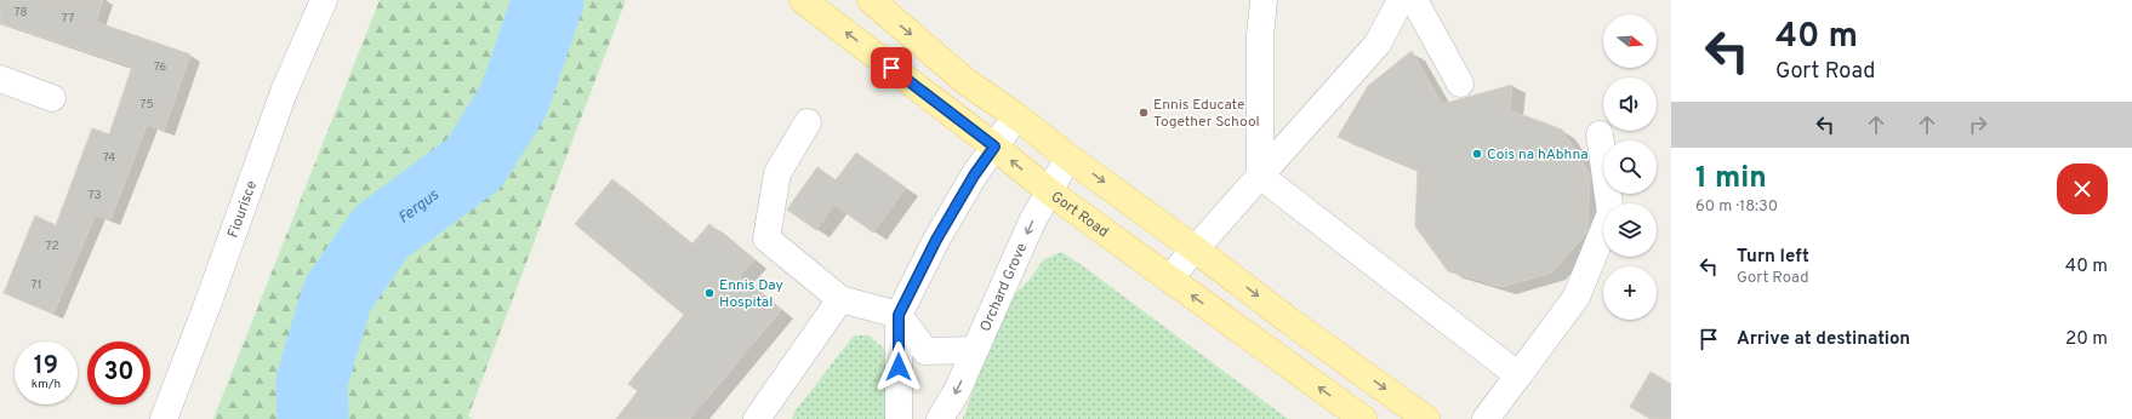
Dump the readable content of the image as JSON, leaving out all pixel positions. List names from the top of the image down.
{
  "streets": {
    "main road": ["Gort Road"],
    "street": ["Fiourisce", "Orchard Grove"]
  },
  "crossings": [
    ["Gort Road", "Orchard Grove"]
  ],
  "water": ["Fergus"],
  "places": ["Ennis Educate Together School", "Cois na hAbhna", "Ennis Day Hospital"],
  "house_numbers": [
    "78",
    "77",
    "76",
    "75",
    "74",
    "73",
    "72",
    "71"
  ],
  "north": "right",
  "page": {
    "turn": ["40 m", "Gort Road"],
    "map_buttons": "+",
    "heading": ["1 min", "60 m · 18:30"],
    "list": [
      {
        "name": "Turn left",
        "note": "Gort Road",
        "value": "40 m"
      },
      {
        "name": "Arrive at destination",
        "value": "20 m"
      }
    ],
    "speed": "19 km/h",
    "limit": "30"
  }
}
